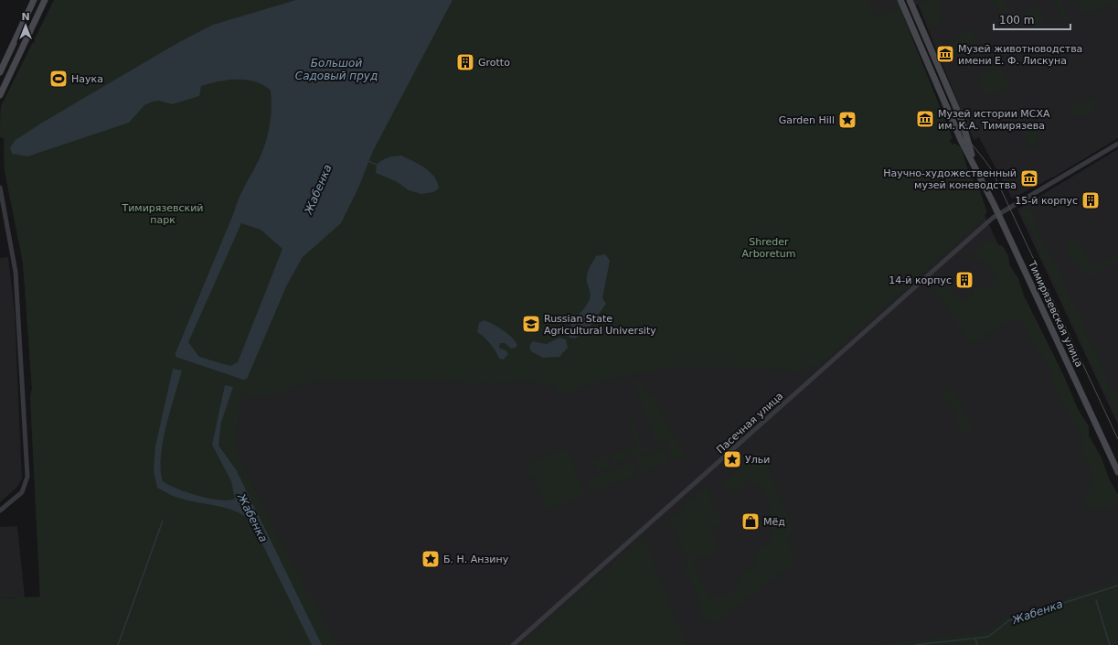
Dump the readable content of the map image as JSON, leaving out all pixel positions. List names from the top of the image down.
{
  "streets": {
    "main road": ["Тимирязевская улица"],
    "street": ["Пасечная улица"]
  },
  "crossings": [
    ["Тимирязевская улица", "Пасечная улица"]
  ],
  "water": ["Большой Садовый пруд", "Жабенка"],
  "parks": ["Тимирязевский парк", "Shreder Arboretum"],
  "places": {
    "museum": ["Музей животноводства имени Е. Ф. Лискуна", "Музей истории МСХА им. К.А. Тимирязева", "Научно-художественный музей коневодства"],
    "building": ["Grotto", "15-й корпус", "14-й корпус"],
    "sports": ["Наука"],
    "place": ["Garden Hill", "Ульи", "Б. Н. Анзину"],
    "school or university": ["Russian State Agricultural University"],
    "shop": ["Мёд"]
  },
  "scale_bar": "100 m",
  "north": "top"
}
